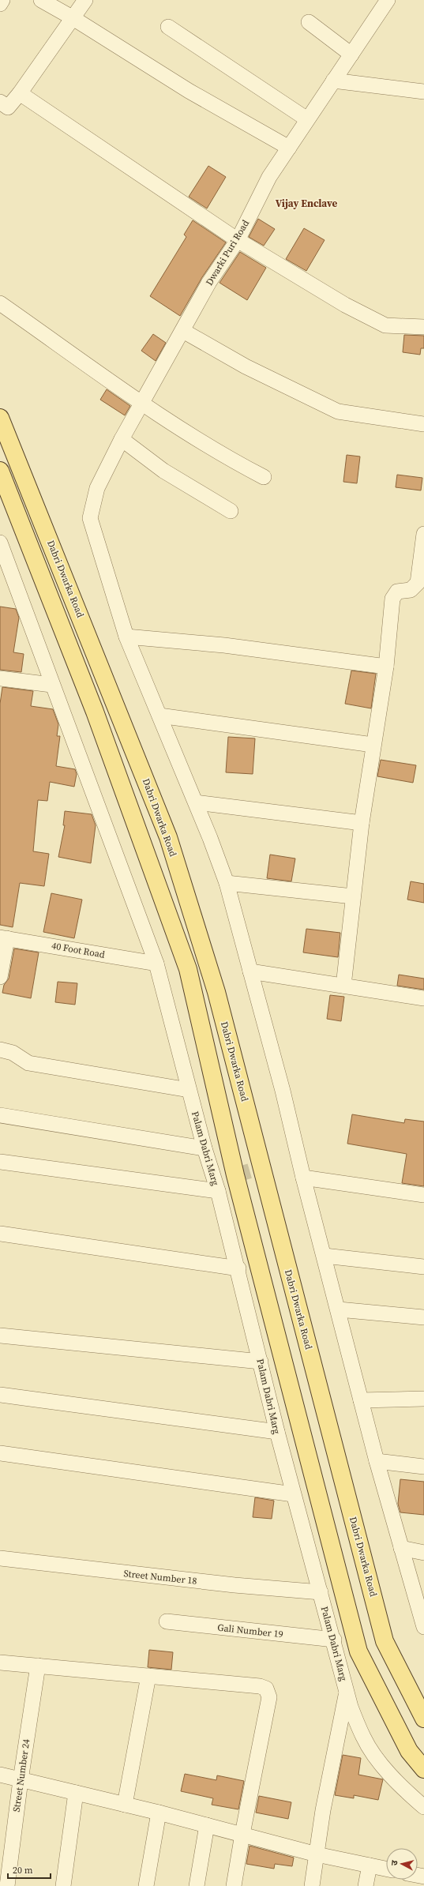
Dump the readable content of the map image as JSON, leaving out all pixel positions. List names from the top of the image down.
{
  "streets": {
    "main road": ["Dabri Dwarka Road"],
    "street": [
      "Dwarki Puri Road",
      "40 Foot Road",
      "Palam Dabri Marg",
      "Street Number 18",
      "Gali Number 19",
      "Street Number 24"
    ]
  },
  "crossings": [
    ["40 Foot Road", "Palam Dabri Marg"],
    ["Palam Dabri Marg", "Street Number 18"],
    ["Palam Dabri Marg", "Gali Number 19"]
  ],
  "districts": ["Vijay Enclave"],
  "scale_bar": "20 m",
  "north": "left"
}
